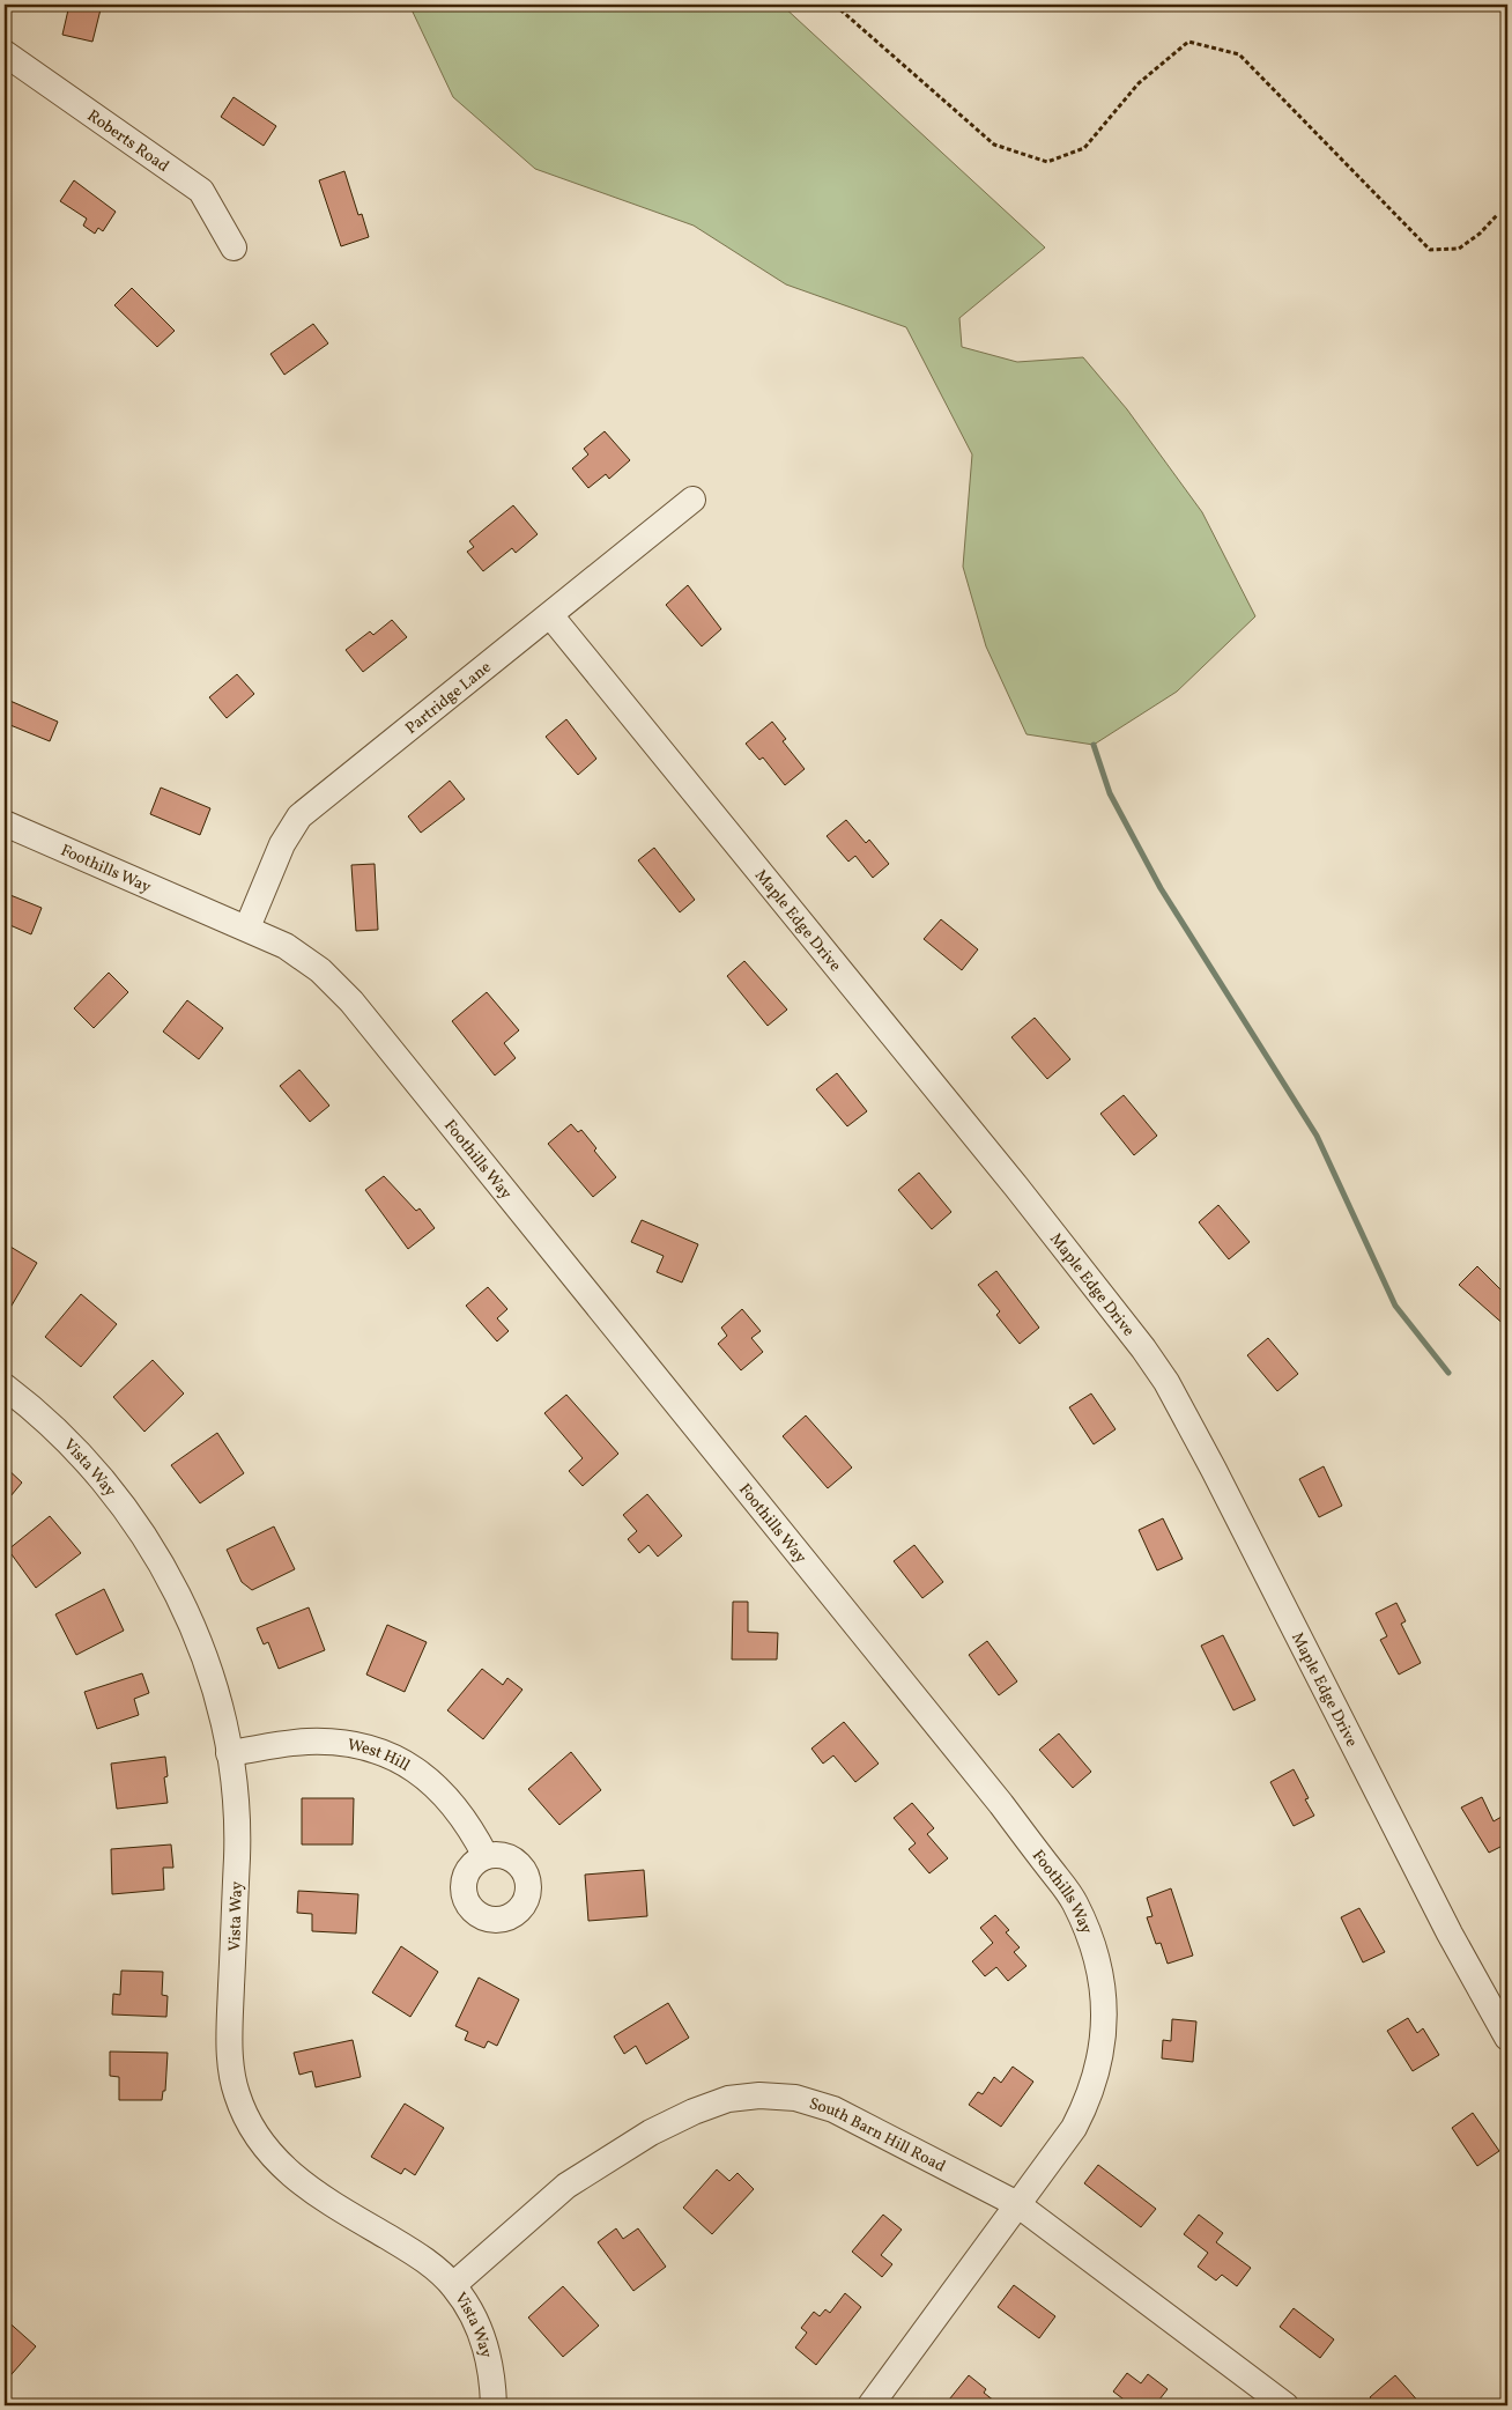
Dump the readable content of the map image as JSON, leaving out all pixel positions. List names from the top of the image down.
{
  "streets": {
    "street": [
      "Roberts Road",
      "Partridge Lane",
      "Foothills Way",
      "Maple Edge Drive",
      "Vista Way",
      "West Hill",
      "South Barn Hill Road"
    ]
  },
  "crossings": [
    ["Partridge Lane", "Foothills Way"],
    ["Partridge Lane", "Maple Edge Drive"],
    ["Foothills Way", "South Barn Hill Road"],
    ["Vista Way", "West Hill"],
    ["Vista Way", "South Barn Hill Road"]
  ]
}
